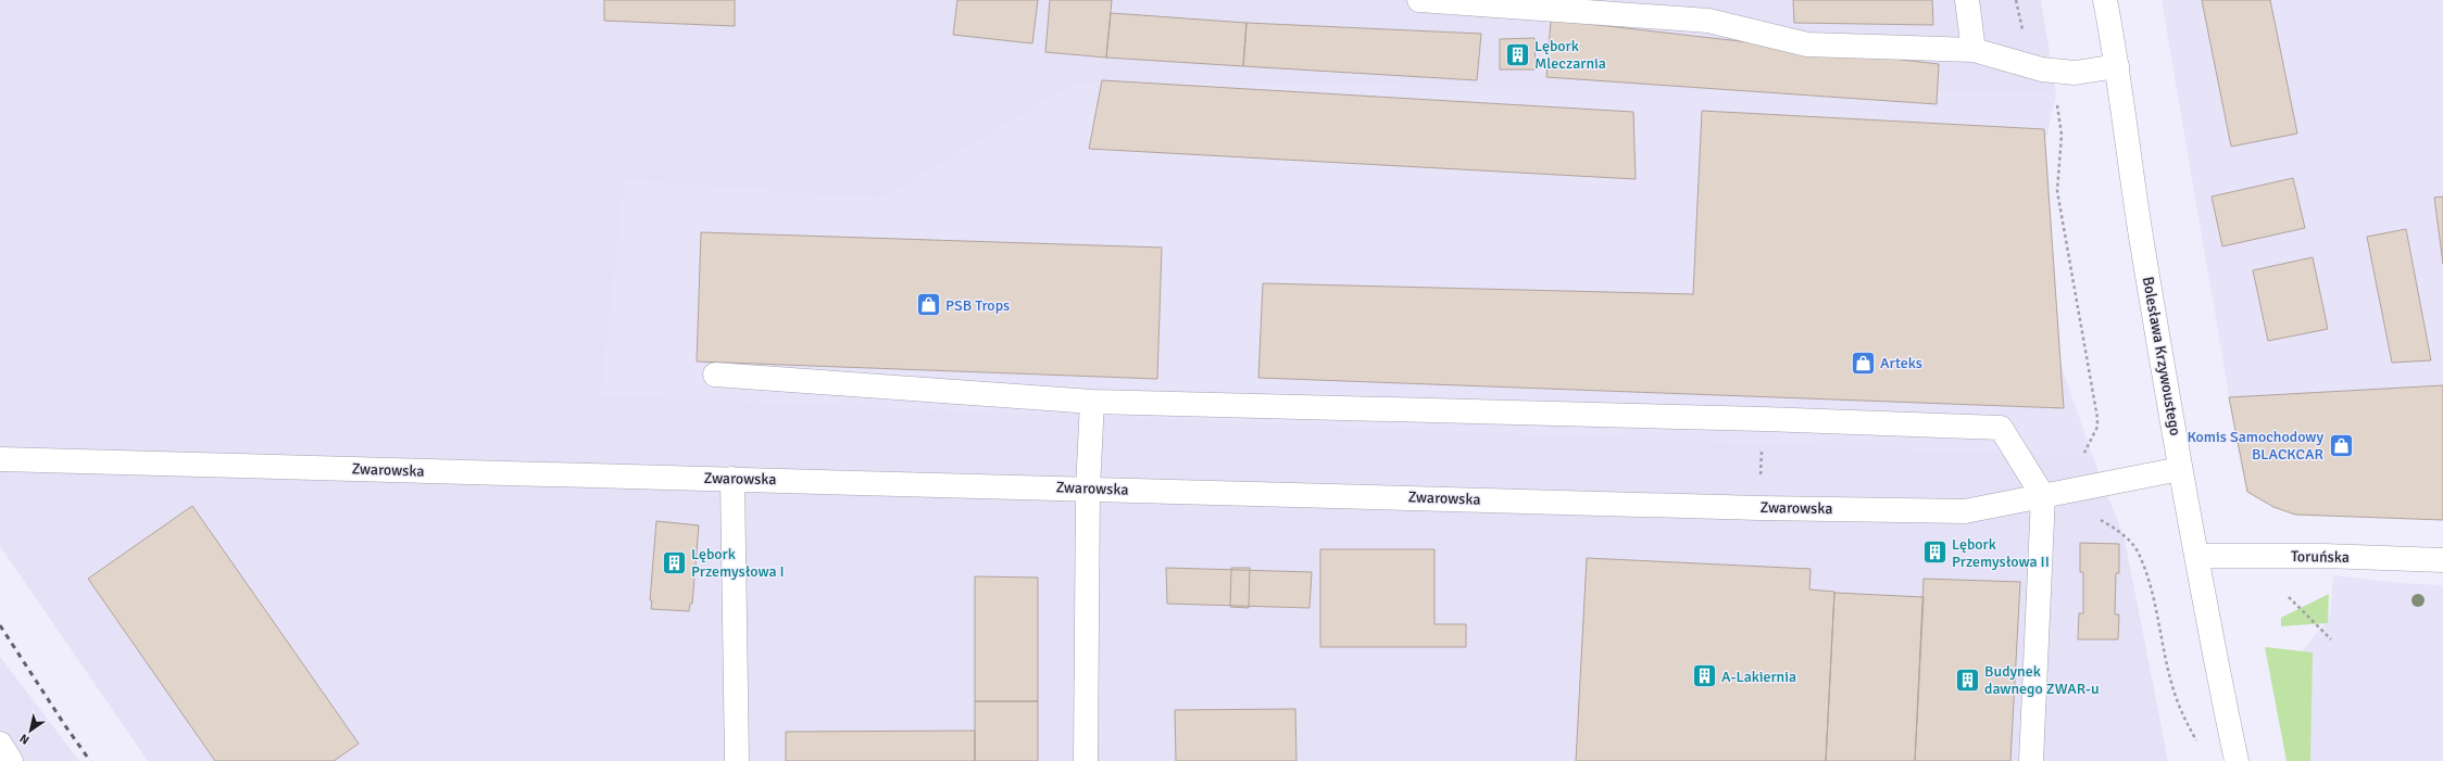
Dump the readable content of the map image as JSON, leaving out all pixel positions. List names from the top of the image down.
{
  "streets": {
    "street": ["Bolesława Krzywoustego", "Zwarowska", "Toruńska"]
  },
  "crossings": [
    ["Bolesława Krzywoustego", "Zwarowska"],
    ["Bolesława Krzywoustego", "Toruńska"]
  ],
  "places": {
    "building": [
      "Lębork Mleczarnia",
      "Lębork Przemysłowa II",
      "Lębork Przemysłowa I",
      "A-Lakiernia",
      "Budynek dawnego ZWAR-u"
    ],
    "shop": ["PSB Trops", "Arteks", "Komis Samochodowy BLACKCAR"]
  },
  "north": "bottom left"
}
